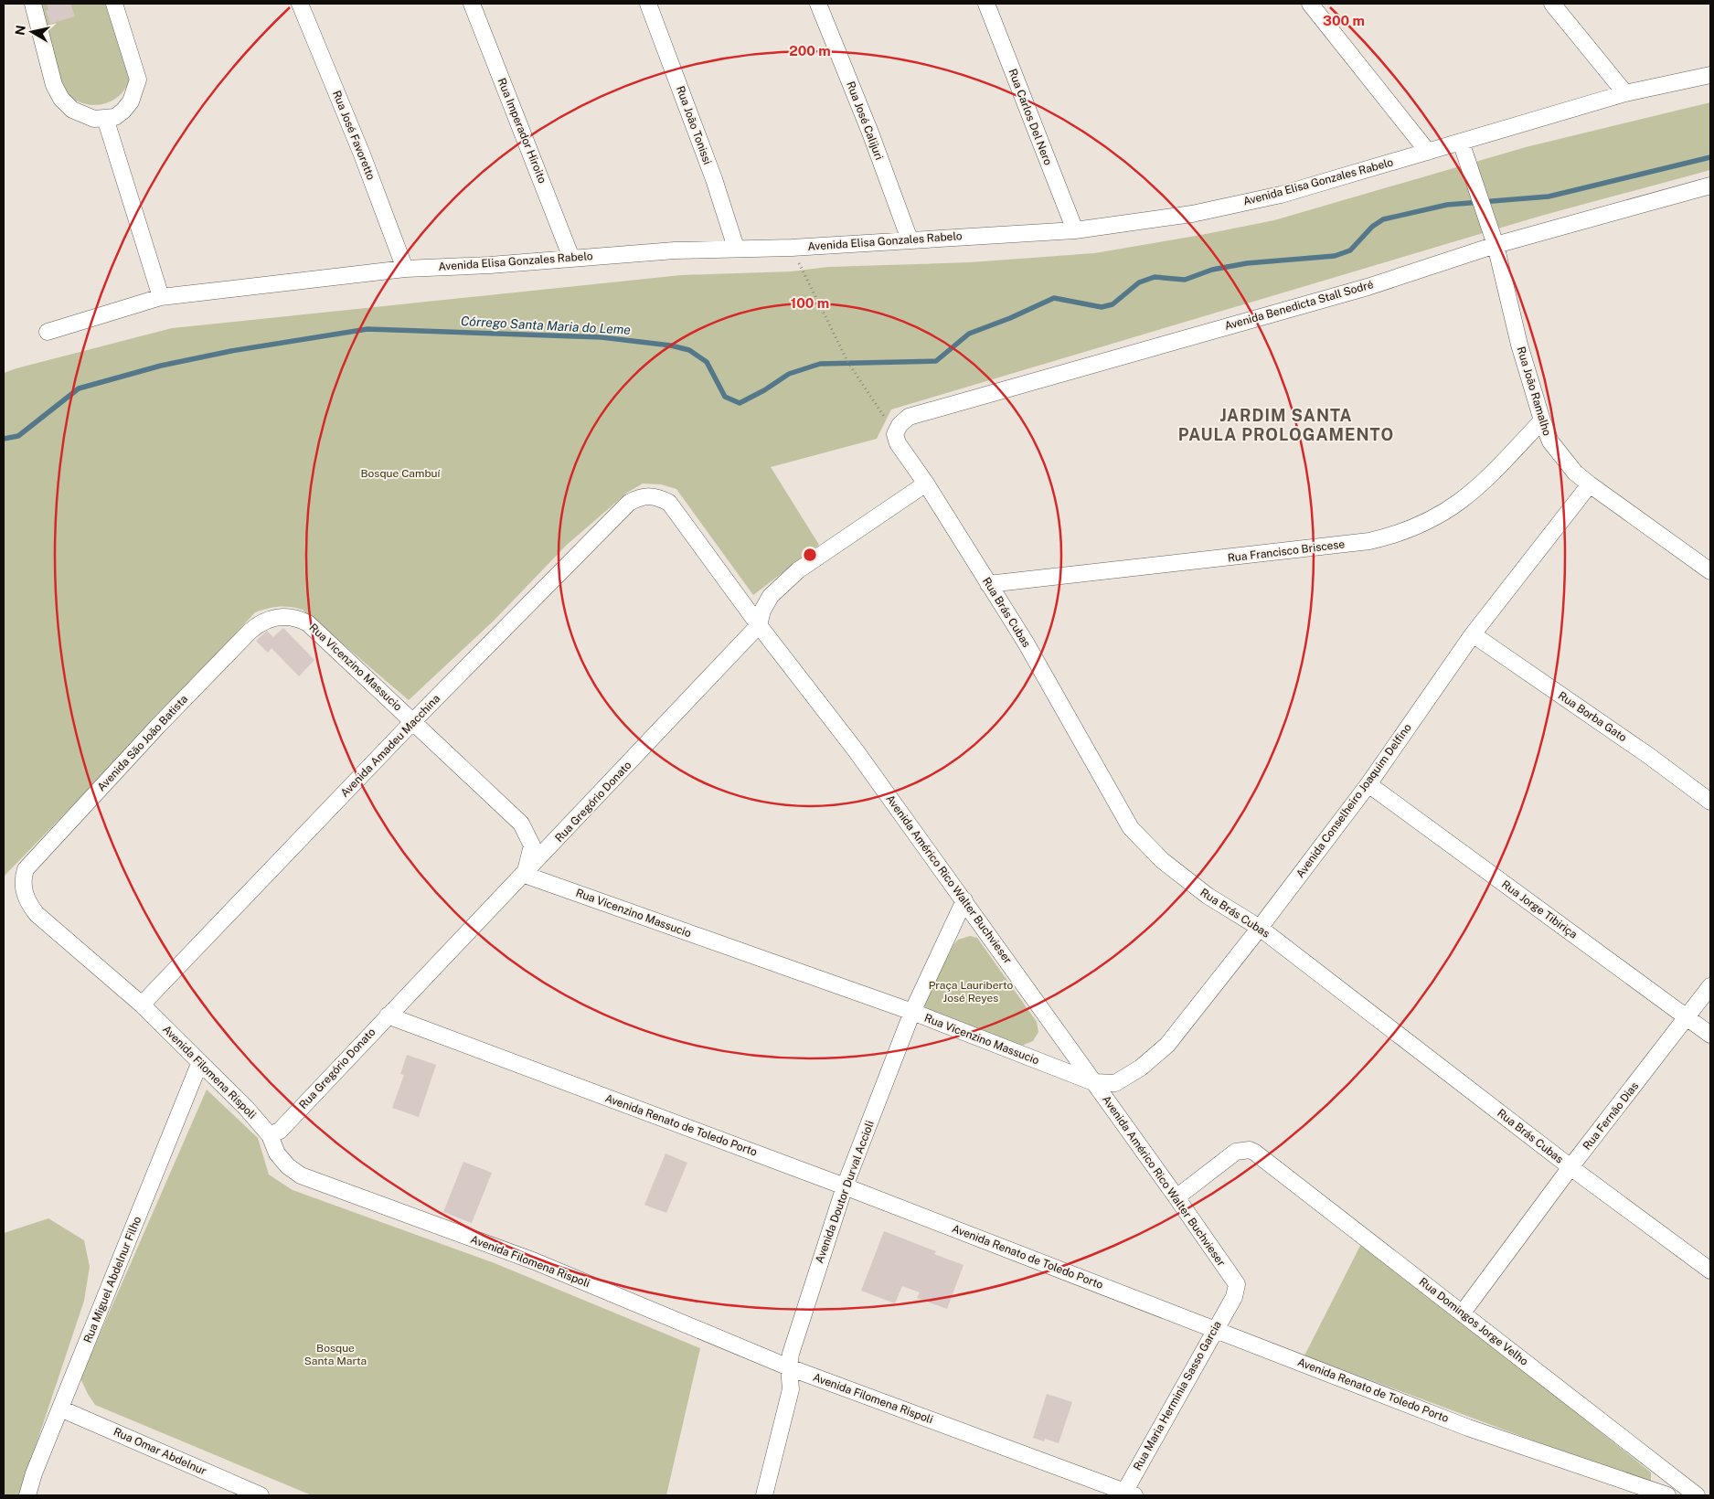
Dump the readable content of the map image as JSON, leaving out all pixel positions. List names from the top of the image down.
{
  "streets": {
    "street": [
      "Rua Carlos Del Nero",
      "Rua José Calijuri",
      "Rua João Tonissi",
      "Rua Imperador Hiroito",
      "Rua José Favoretto",
      "Avenida Elisa Gonzales Rabelo",
      "Avenida Benedicta Stall Sodré",
      "Rua João Ramalho",
      "Rua Francisco Briscese",
      "Rua Brás Cubas",
      "Rua Vicenzino Massucio",
      "Rua Borba Gato",
      "Avenida São João Batista",
      "Avenida Amadeu Macchina",
      "Avenida Conselheiro Joaquim Delfino",
      "Rua Gregório Donato",
      "Avenida Américo Rico Walter Buchvieser",
      "Rua Jorge Tibiriça",
      "Avenida Filomena Rispoli",
      "Rua Fernão Dias",
      "Avenida Renato de Toledo Porto",
      "Avenida Doutor Durval Accioli",
      "Rua Miguel Abdelnur Filho",
      "Rua Domingos Jorge Velho",
      "Rua Maria Herminia Sasso Garcia",
      "Rua Omar Abdelnur"
    ]
  },
  "crossings": [
    ["Rua Carlos Del Nero", "Avenida Elisa Gonzales Rabelo"],
    ["Rua José Calijuri", "Avenida Elisa Gonzales Rabelo"],
    ["Rua João Tonissi", "Avenida Elisa Gonzales Rabelo"],
    ["Rua Imperador Hiroito", "Avenida Elisa Gonzales Rabelo"],
    ["Rua José Favoretto", "Avenida Elisa Gonzales Rabelo"],
    ["Avenida Elisa Gonzales Rabelo", "Rua João Ramalho"],
    ["Avenida Benedicta Stall Sodré", "Rua João Ramalho"],
    ["Avenida Benedicta Stall Sodré", "Rua Brás Cubas"],
    ["Rua João Ramalho", "Rua Francisco Briscese"],
    ["Rua João Ramalho", "Avenida Conselheiro Joaquim Delfino"],
    ["Rua Francisco Briscese", "Rua Brás Cubas"],
    ["Rua Brás Cubas", "Avenida Conselheiro Joaquim Delfino"],
    ["Rua Brás Cubas", "Rua Gregório Donato"],
    ["Rua Brás Cubas", "Rua Fernão Dias"],
    ["Rua Vicenzino Massucio", "Avenida São João Batista"],
    ["Rua Vicenzino Massucio", "Avenida Amadeu Macchina"],
    ["Rua Vicenzino Massucio", "Avenida Conselheiro Joaquim Delfino"],
    ["Rua Vicenzino Massucio", "Rua Gregório Donato"],
    ["Rua Vicenzino Massucio", "Avenida Américo Rico Walter Buchvieser"],
    ["Rua Vicenzino Massucio", "Avenida Doutor Durval Accioli"],
    ["Rua Borba Gato", "Avenida Conselheiro Joaquim Delfino"],
    ["Avenida São João Batista", "Avenida Filomena Rispoli"],
    ["Avenida Amadeu Macchina", "Avenida Américo Rico Walter Buchvieser"],
    ["Avenida Amadeu Macchina", "Avenida Filomena Rispoli"],
    ["Avenida Conselheiro Joaquim Delfino", "Avenida Américo Rico Walter Buchvieser"],
    ["Avenida Conselheiro Joaquim Delfino", "Rua Jorge Tibiriça"],
    ["Rua Gregório Donato", "Avenida Américo Rico Walter Buchvieser"],
    ["Rua Gregório Donato", "Avenida Filomena Rispoli"],
    ["Rua Gregório Donato", "Avenida Renato de Toledo Porto"],
    ["Avenida Américo Rico Walter Buchvieser", "Avenida Doutor Durval Accioli"],
    ["Avenida Américo Rico Walter Buchvieser", "Rua Domingos Jorge Velho"],
    ["Avenida Américo Rico Walter Buchvieser", "Rua Maria Herminia Sasso Garcia"],
    ["Rua Jorge Tibiriça", "Rua Fernão Dias"],
    ["Avenida Filomena Rispoli", "Avenida Doutor Durval Accioli"],
    ["Avenida Filomena Rispoli", "Rua Miguel Abdelnur Filho"],
    ["Avenida Filomena Rispoli", "Rua Maria Herminia Sasso Garcia"],
    ["Rua Fernão Dias", "Rua Domingos Jorge Velho"],
    ["Avenida Renato de Toledo Porto", "Avenida Doutor Durval Accioli"],
    ["Avenida Renato de Toledo Porto", "Rua Maria Herminia Sasso Garcia"],
    ["Rua Miguel Abdelnur Filho", "Rua Omar Abdelnur"]
  ],
  "districts": ["JARDIM SANTA PAULA PROLOGAMENTO"],
  "water": ["Córrego Santa Maria do Leme"],
  "parks": ["Bosque Cambuí", "Praça Lauriberto José Reyes", "Bosque Santa Marta"],
  "north": "left",
  "rings": ["300 m", "200 m", "100 m"]
}
